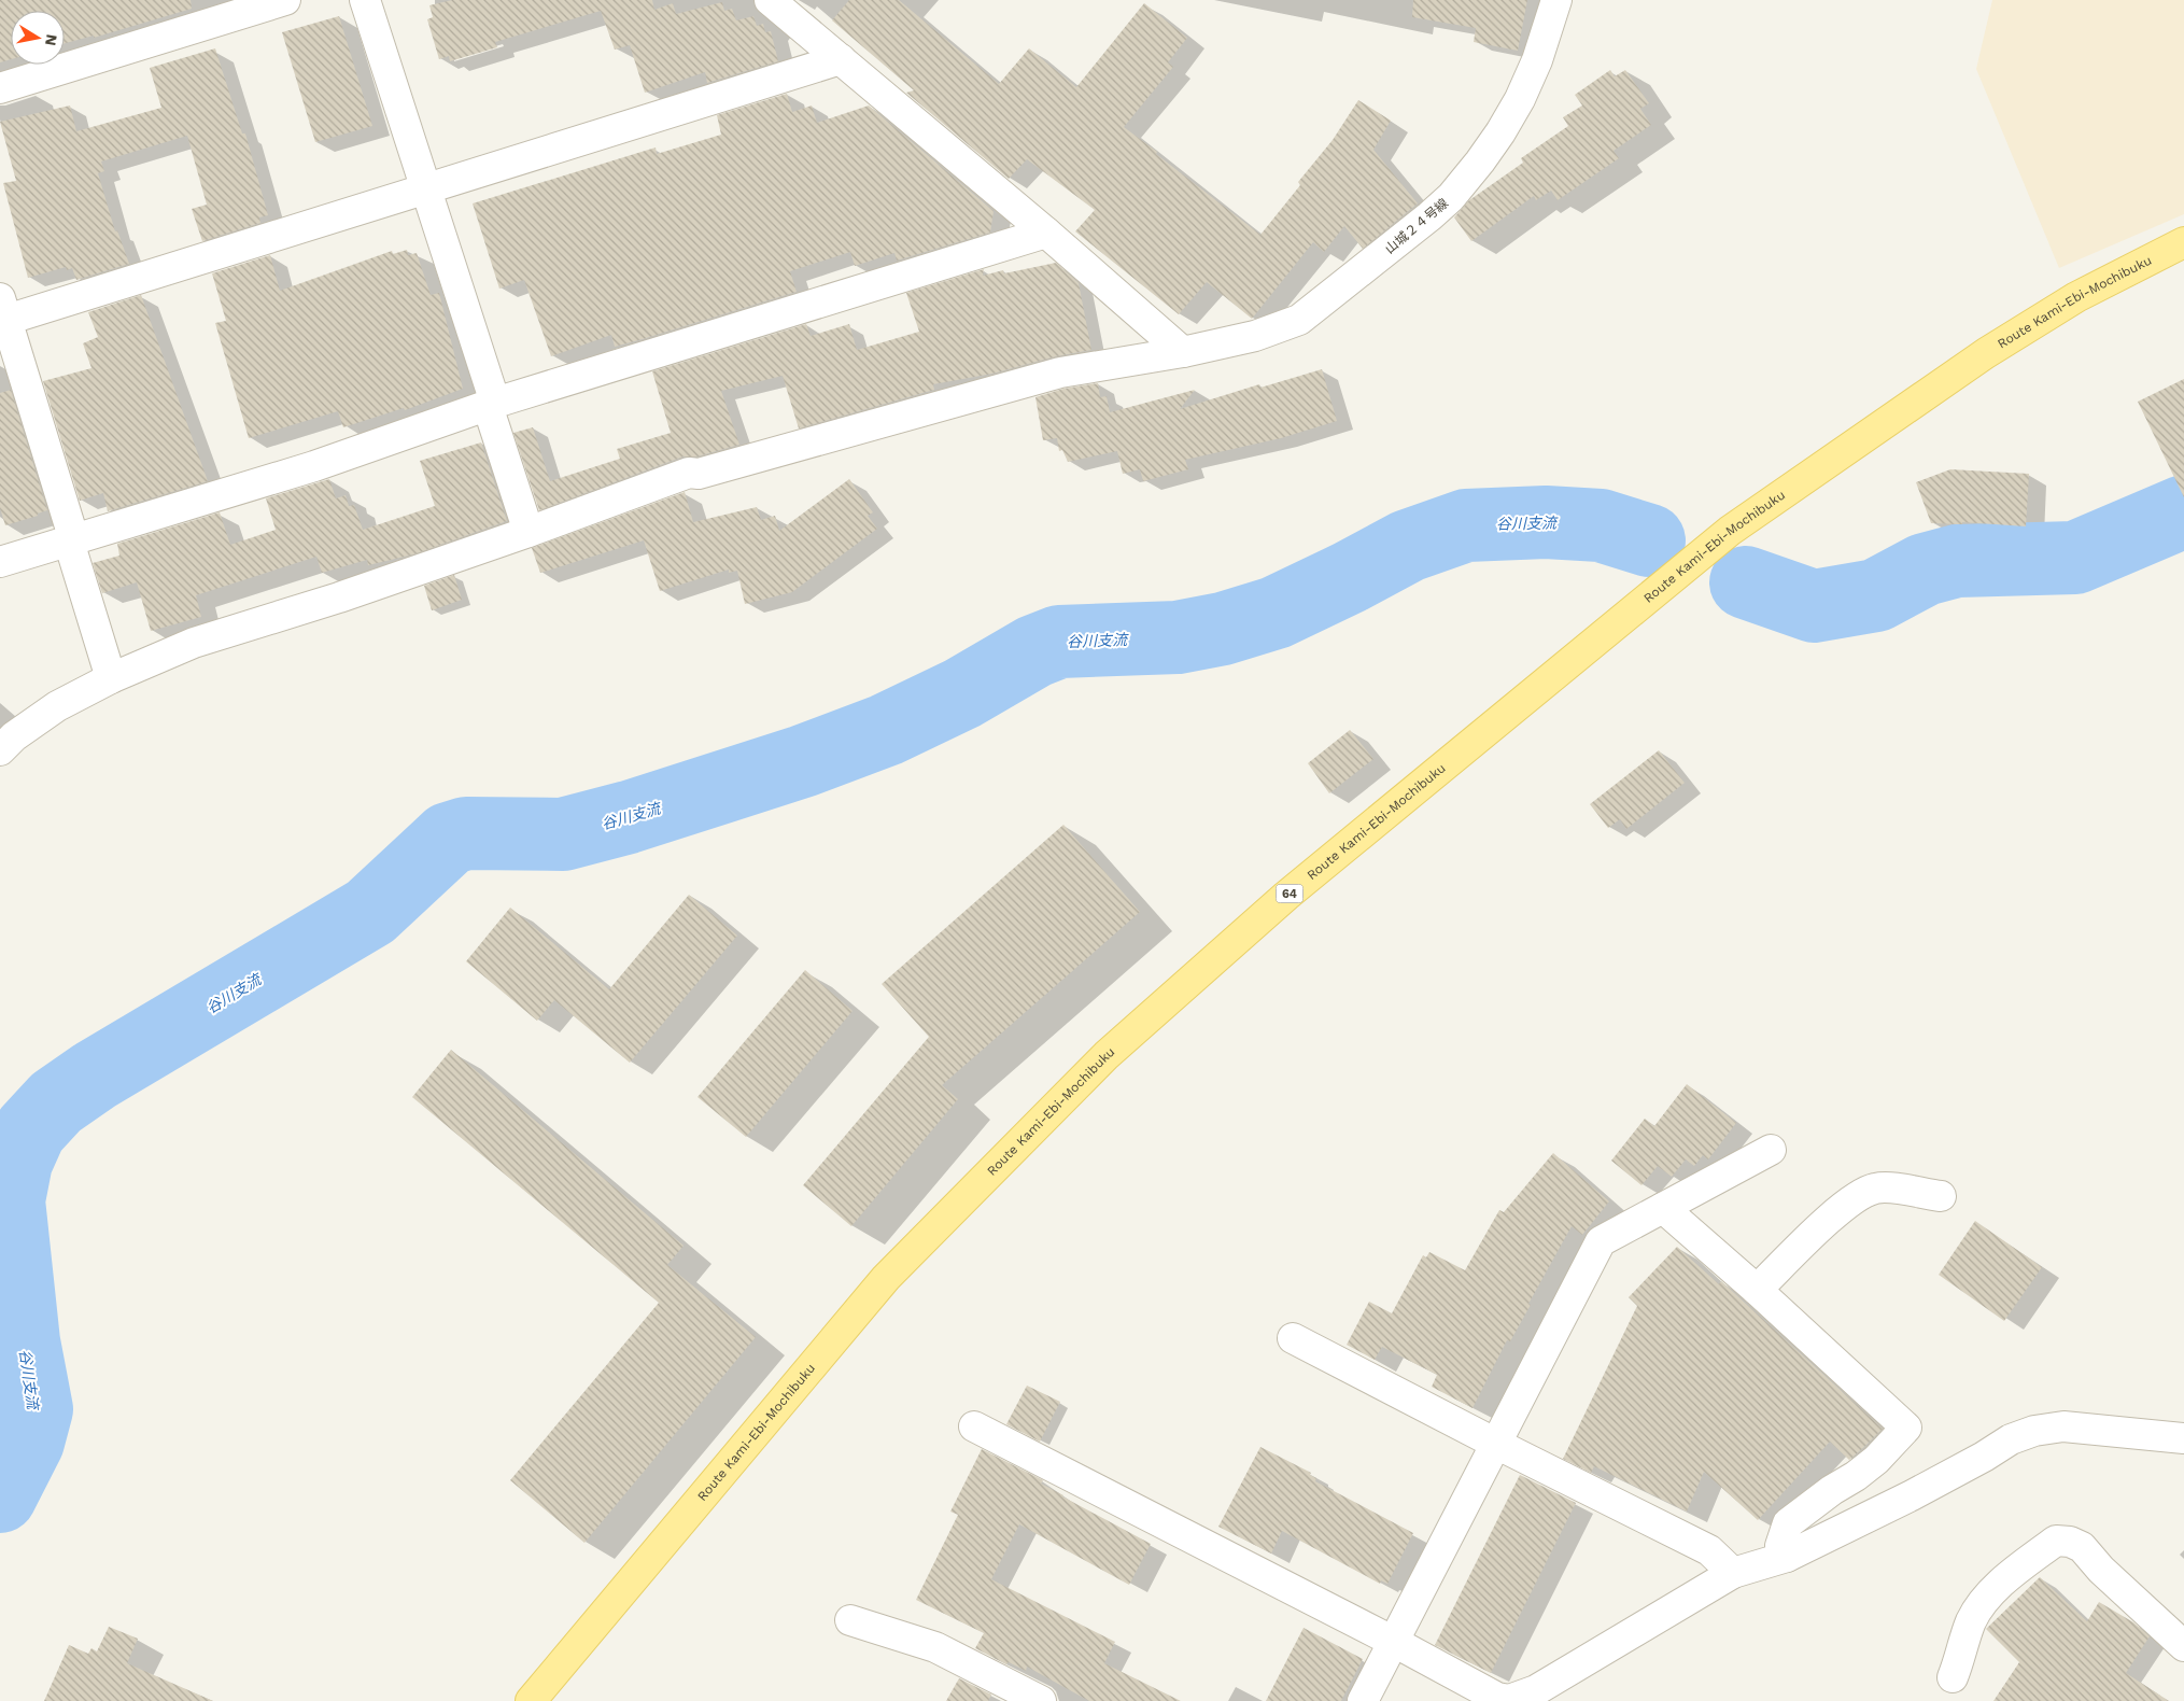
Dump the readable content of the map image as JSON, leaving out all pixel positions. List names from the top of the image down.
{
  "streets": {
    "main road": ["Route Kami-Ebi-Mochibuku", "64"],
    "street": ["山城２４号線"]
  },
  "water": ["谷川支流"],
  "north": "right"
}
